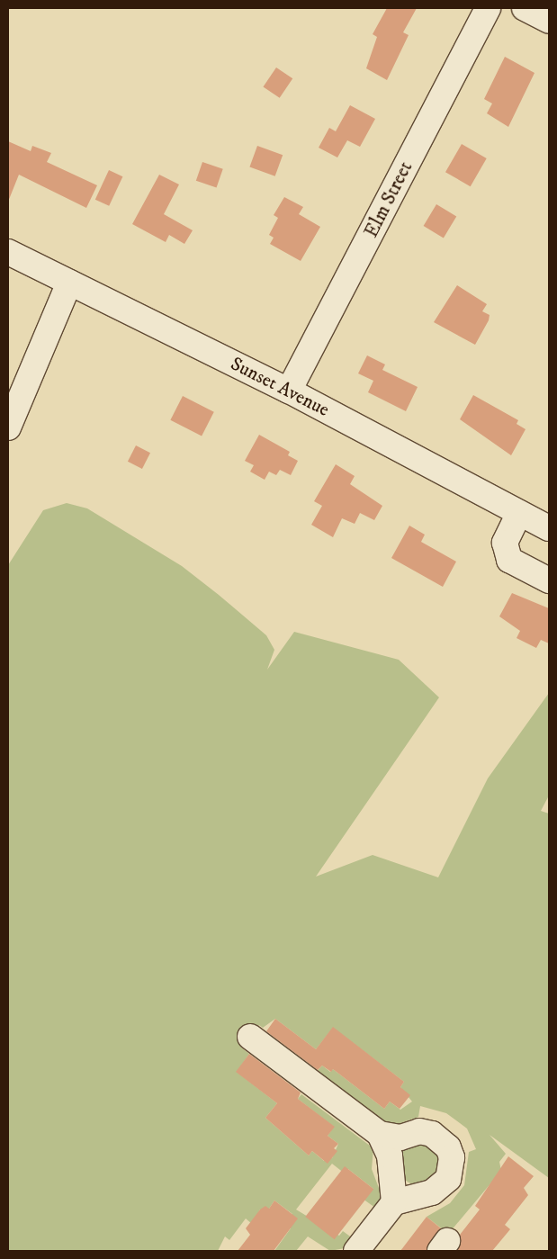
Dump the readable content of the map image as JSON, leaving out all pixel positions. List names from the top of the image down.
{
  "streets": {
    "street": ["Elm Street", "Sunset Avenue"]
  },
  "crossings": [
    ["Elm Street", "Sunset Avenue"]
  ]
}
